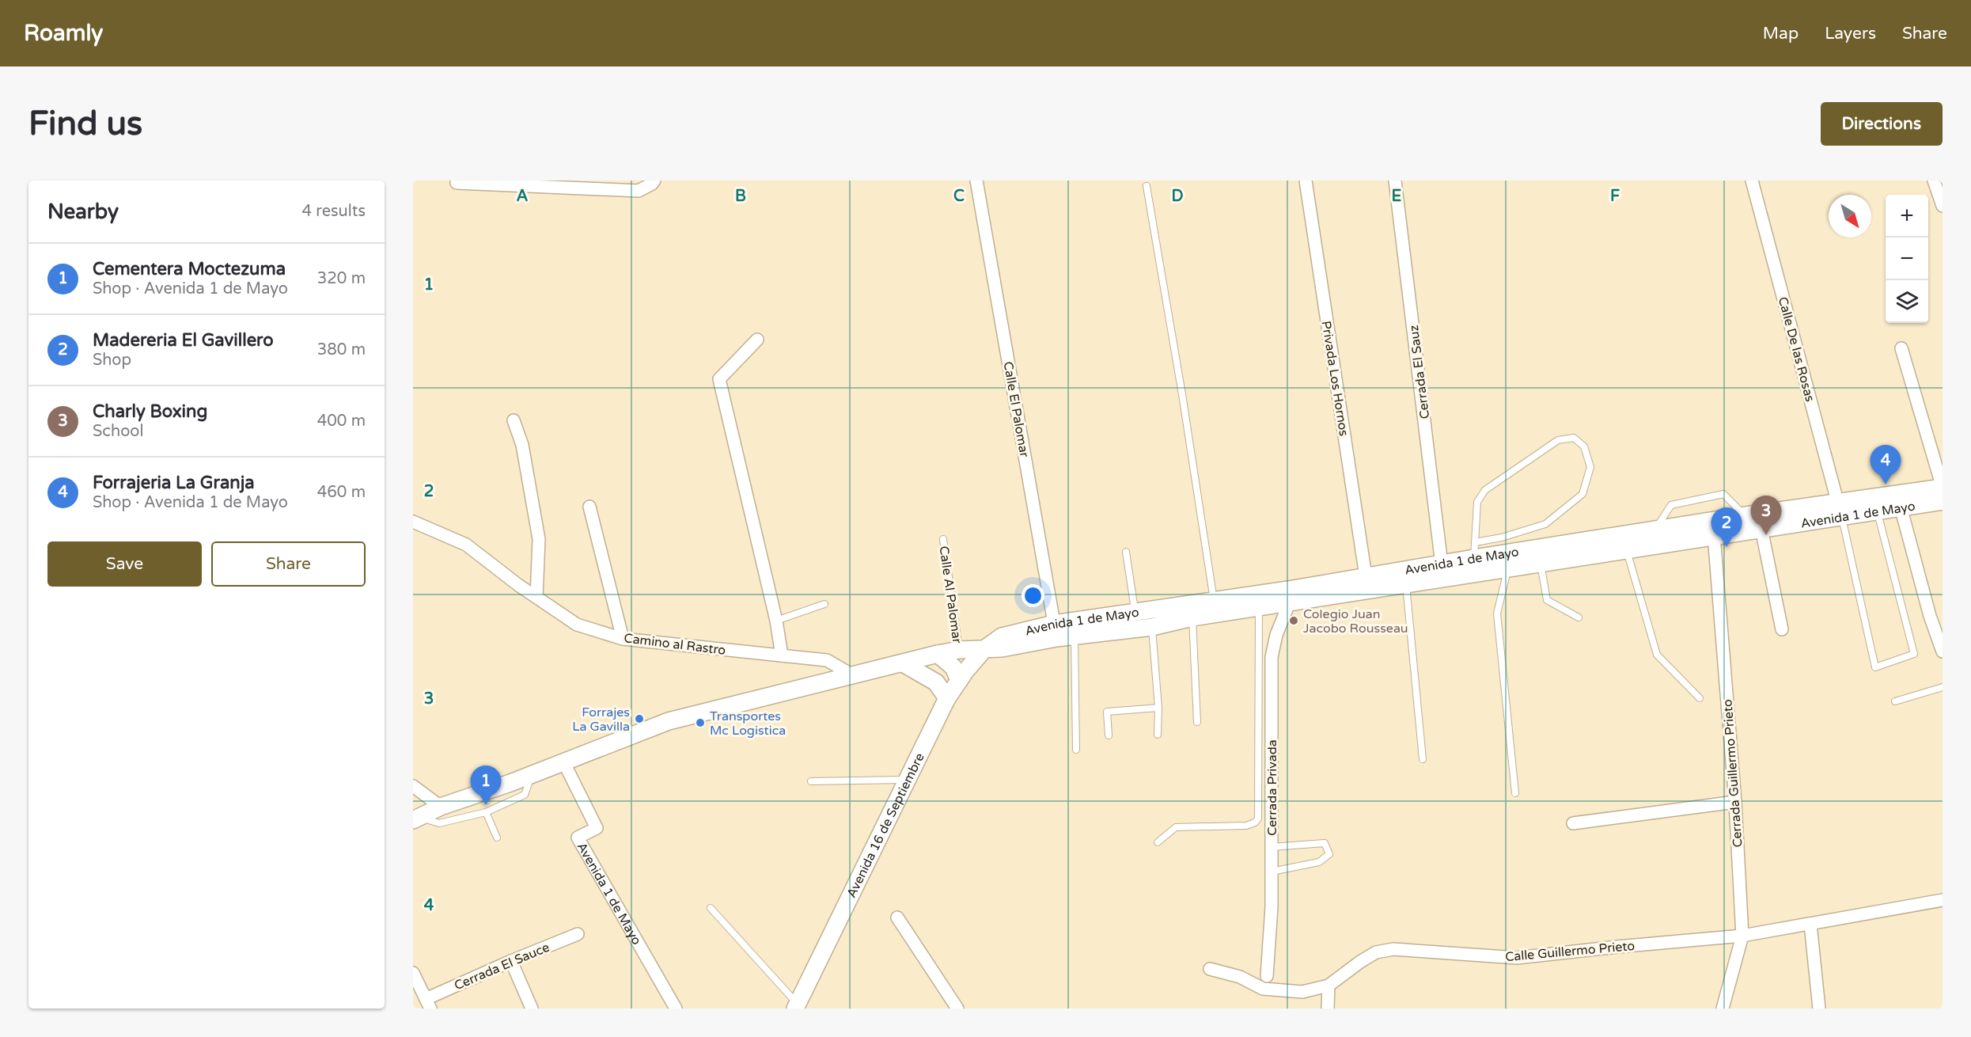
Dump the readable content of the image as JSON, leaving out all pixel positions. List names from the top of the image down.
{
  "streets": {
    "main road": ["Avenida 1 de Mayo", "Avenida 16 de Septiembre"],
    "street": [
      "Calle De las Rosas",
      "Cerrada El Sauz",
      "Privada Los Hornos",
      "Calle El Palomar",
      "Camino al Rastro",
      "Cerrada Guillermo Prieto",
      "Cerrada Privada",
      "Calle Guillermo Prieto",
      "Cerrada El Sauce"
    ],
    "lane": ["Calle Al Palomar"]
  },
  "crossings": [
    ["Calle De las Rosas", "Avenida 1 de Mayo"],
    ["Cerrada El Sauz", "Avenida 1 de Mayo"],
    ["Privada Los Hornos", "Avenida 1 de Mayo"],
    ["Calle El Palomar", "Avenida 1 de Mayo"],
    ["Avenida 1 de Mayo", "Calle Al Palomar"],
    ["Avenida 1 de Mayo", "Camino al Rastro"],
    ["Avenida 1 de Mayo", "Cerrada Guillermo Prieto"],
    ["Avenida 1 de Mayo", "Cerrada Privada"],
    ["Avenida 1 de Mayo", "Avenida 16 de Septiembre"],
    ["Cerrada Guillermo Prieto", "Calle Guillermo Prieto"]
  ],
  "places": ["Colegio Juan Jacobo Rousseau", "Forrajes La Gavilla", "Transportes Mc Logistica"],
  "north": "bottom right",
  "page": {
    "header": "Roamly",
    "nav": ["Map", "Layers", "Share"],
    "buttons": [
      "Directions",
      ["Save", "Share"]
    ],
    "title": "Find us",
    "heading": ["Nearby", "4 results"],
    "map_buttons": ["+", "−"],
    "list": [
      {
        "mark": "1",
        "name": "Cementera Moctezuma",
        "note": "Shop · Avenida 1 de Mayo",
        "value": "320 m"
      },
      {
        "mark": "2",
        "name": "Madereria El Gavillero",
        "note": "Shop",
        "value": "380 m"
      },
      {
        "mark": "3",
        "name": "Charly Boxing",
        "note": "School",
        "value": "400 m"
      },
      {
        "mark": "4",
        "name": "Forrajeria La Granja",
        "note": "Shop · Avenida 1 de Mayo",
        "value": "460 m"
      }
    ],
    "pins": [
      "4",
      "3",
      "2",
      "1"
    ]
  },
  "grid": {
    "columns": [
      "A",
      "B",
      "C",
      "D",
      "E",
      "F"
    ],
    "rows": [
      "1",
      "2",
      "3",
      "4"
    ]
  }
}
